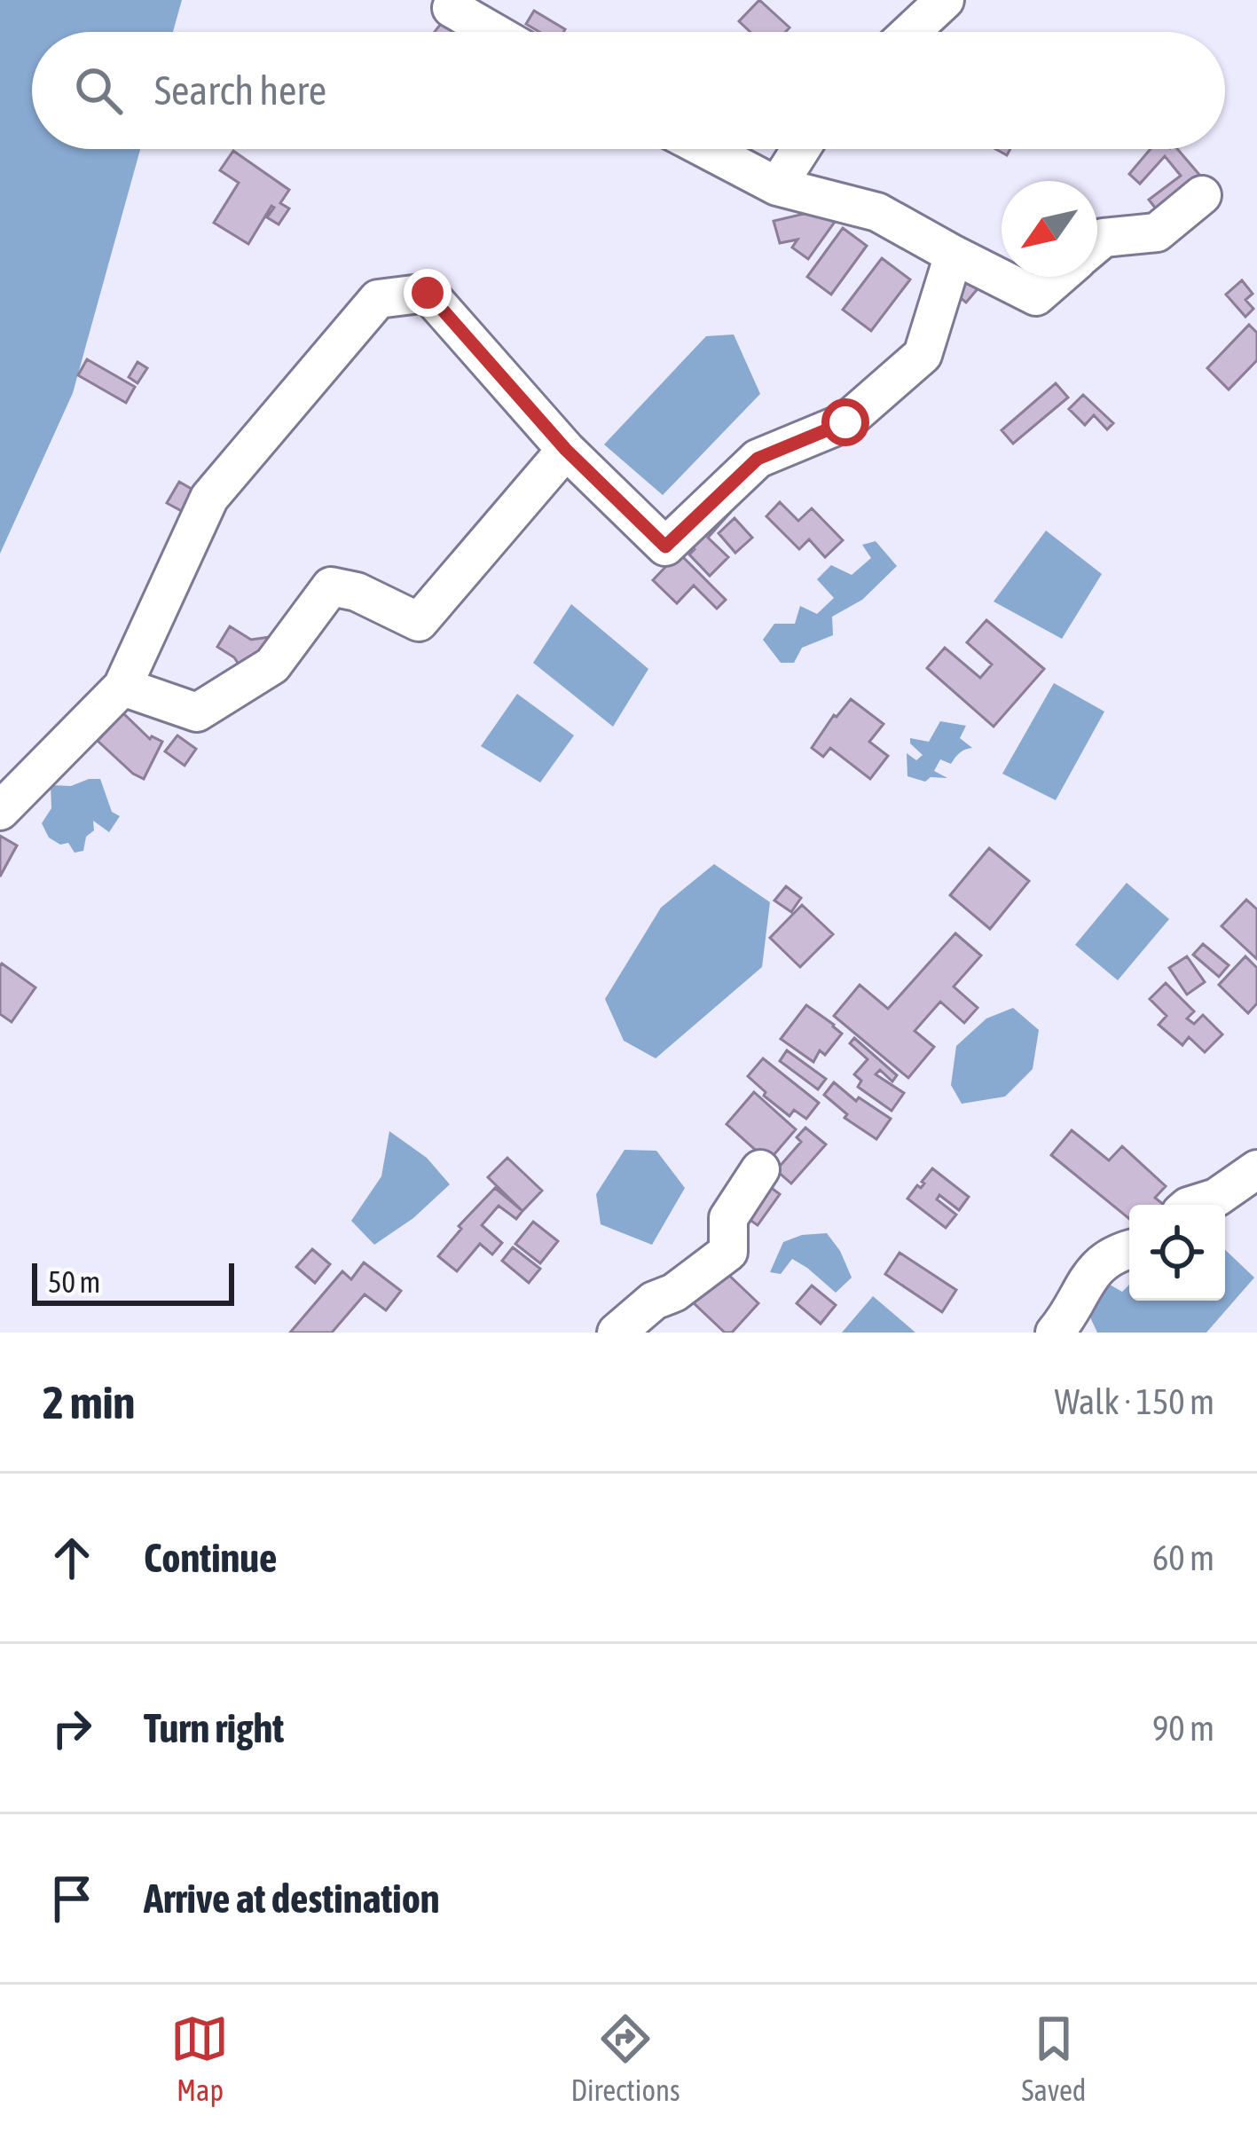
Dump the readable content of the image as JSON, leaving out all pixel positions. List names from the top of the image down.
{
  "scale_bar": "50 m",
  "north": "bottom left",
  "page": {
    "search": "Search here",
    "scale": "50 m",
    "heading": ["2 min", "Walk · 150 m"],
    "list": [
      ["Continue", "60 m"],
      ["Turn right", "90 m"],
      "Arrive at destination"
    ],
    "nav": ["Map", "Directions", "Saved"]
  }
}
